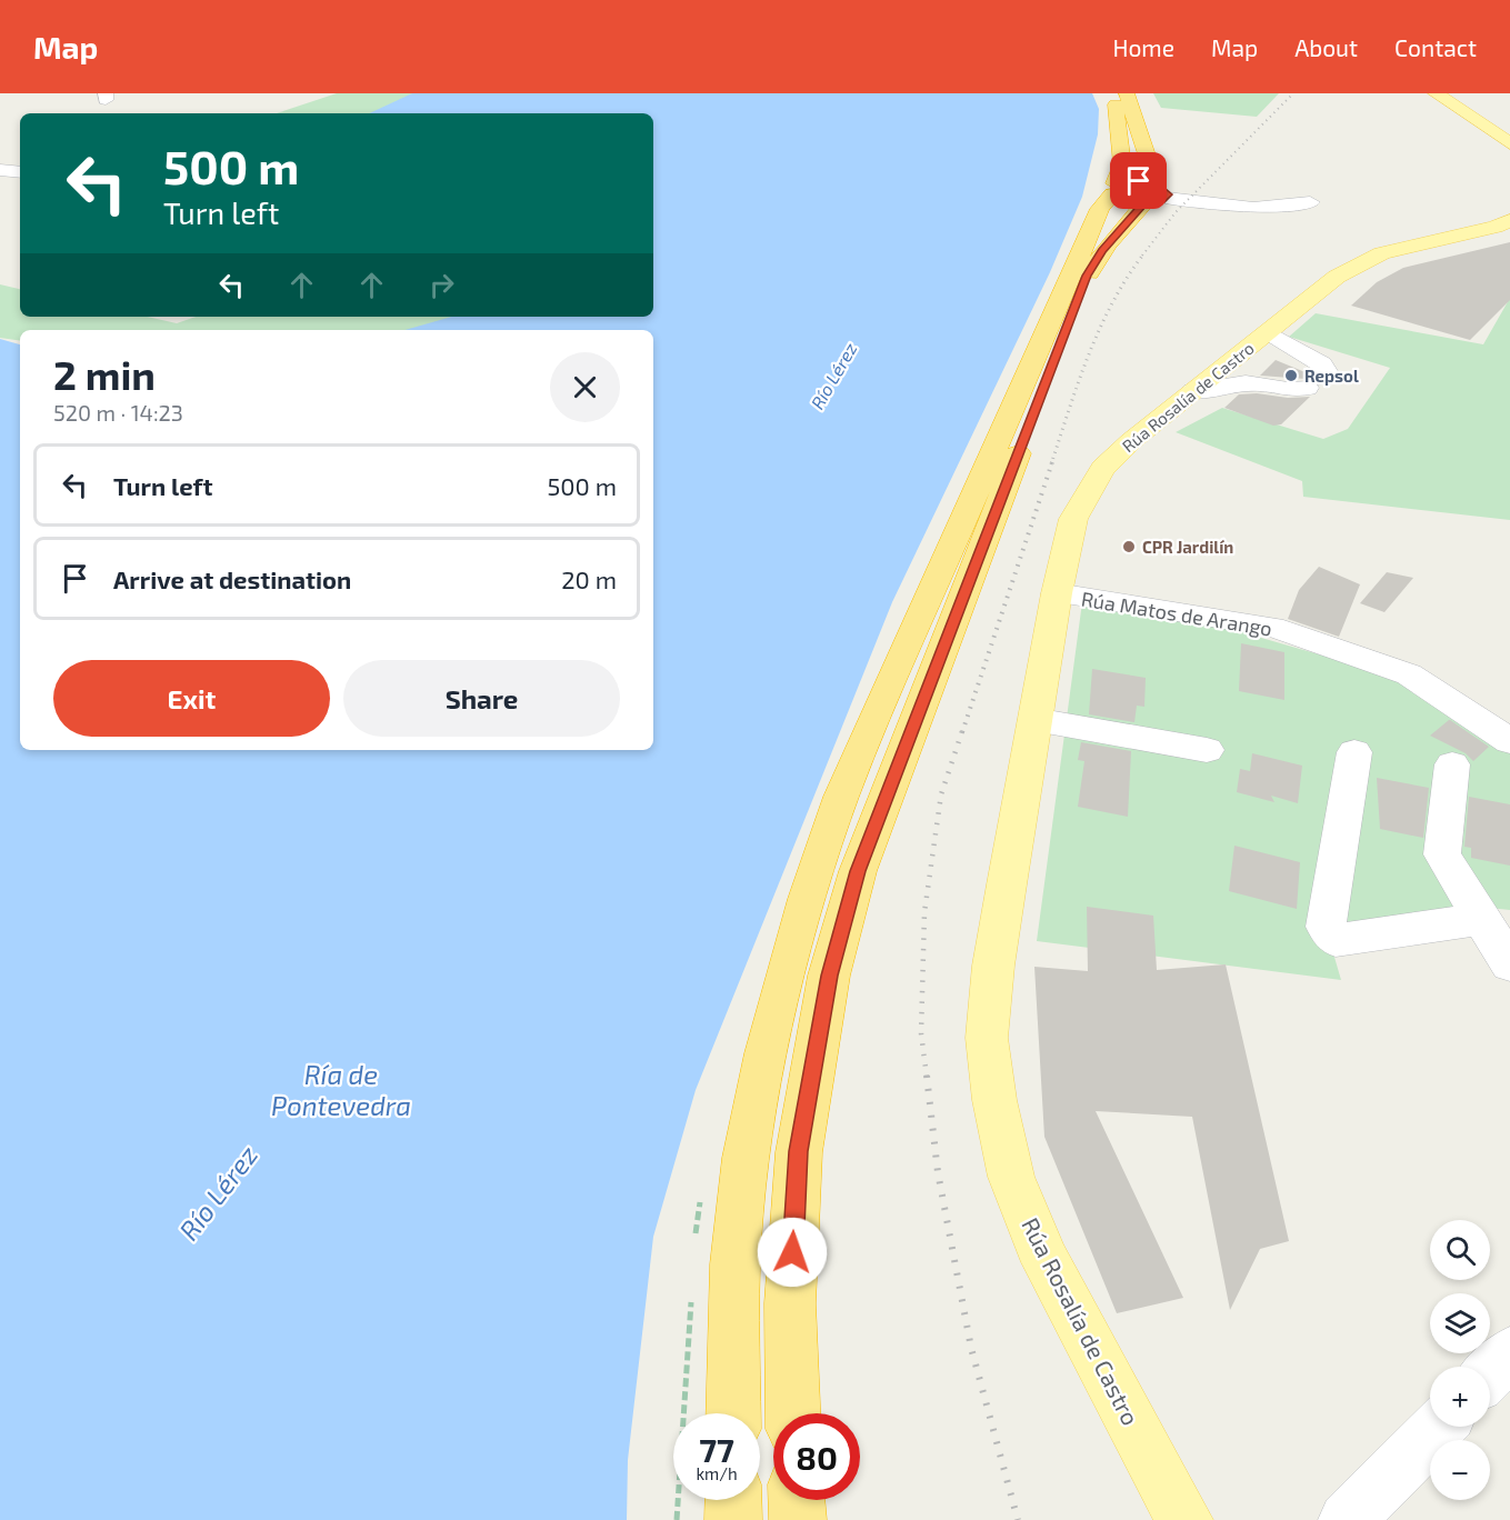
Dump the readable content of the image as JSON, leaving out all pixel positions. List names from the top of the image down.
{
  "streets": {
    "main road": ["Rúa Rosalía de Castro"],
    "street": ["Rúa Matos de Arango"]
  },
  "crossings": [
    ["Rúa Rosalía de Castro", "Rúa Matos de Arango"]
  ],
  "water": ["Río Lérez", "Ría de Pontevedra"],
  "places": ["Repsol", "CPR Jardilín"],
  "page": {
    "header": "Map",
    "nav": [
      "Home",
      "Map",
      "About",
      "Contact"
    ],
    "turn": ["500 m", "Turn left"],
    "heading": ["2 min", "520 m · 14:23"],
    "list": [
      {
        "name": "Turn left",
        "value": "500 m"
      },
      {
        "name": "Arrive at destination",
        "value": "20 m"
      }
    ],
    "buttons": ["Exit", "Share"],
    "map_buttons": ["+", "−"],
    "speed": "77 km/h",
    "limit": "80"
  }
}
